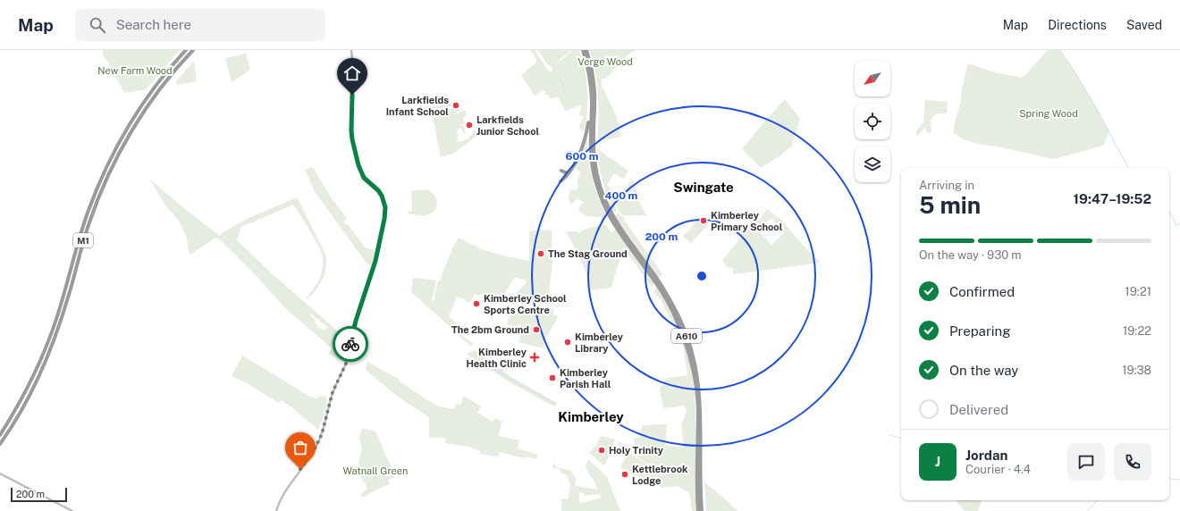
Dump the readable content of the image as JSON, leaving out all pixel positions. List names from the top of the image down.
{
  "streets": {
    "highway": ["M1", "A610"]
  },
  "districts": ["Swingate", "Kimberley"],
  "parks": [
    "Verge Wood",
    "New Farm Wood",
    "Spring Wood",
    "Watnall Green"
  ],
  "places": {
    "other": [
      "Larkfields Infant School",
      "Larkfields Junior School",
      "Kimberley Primary School",
      "The Stag Ground",
      "Kimberley School Sports Centre",
      "The 2bm Ground",
      "Kimberley Library",
      "Kimberley Parish Hall",
      "Holy Trinity",
      "Kettlebrook Lodge"
    ],
    "health": ["Kimberley Health Clinic"]
  },
  "scale_bar": "200 m",
  "north": "bottom left",
  "page": {
    "header": "Map",
    "search": "Search here",
    "nav": ["Map", "Directions", "Saved"],
    "heading": ["5 min", "Arriving in", "19:47–19:52"],
    "panel": ["Jordan", "Courier · 4.4"],
    "bar": "On the way · 930 m",
    "list": [
      ["Confirmed", "19:21"],
      ["Preparing", "19:22"],
      ["On the way", "19:38"],
      "Delivered"
    ],
    "round": "J",
    "scale": "200 m"
  },
  "rings": ["600 m", "400 m", "200 m"]
}
